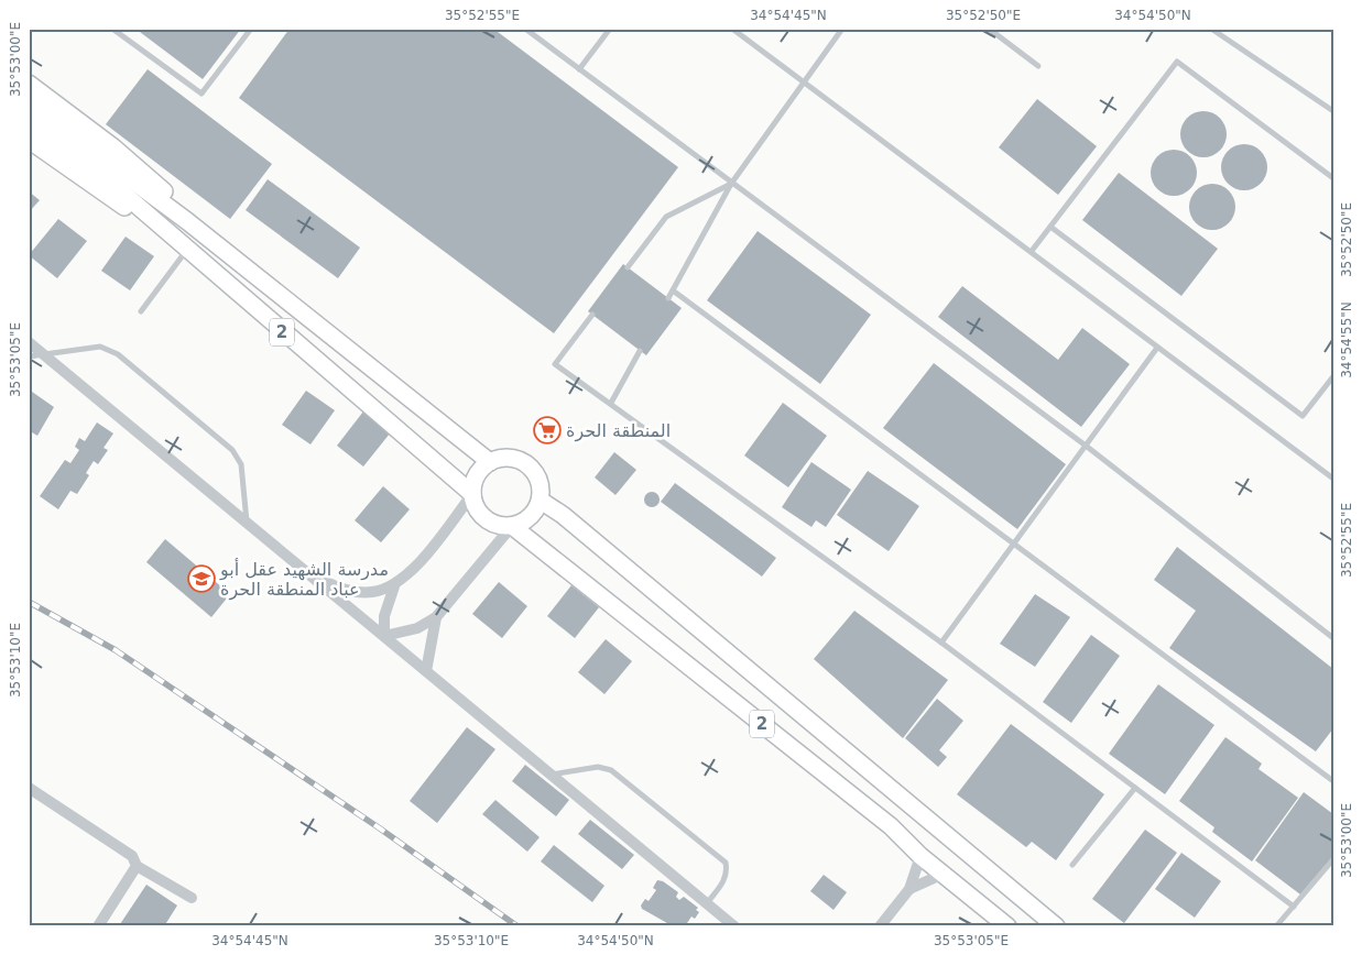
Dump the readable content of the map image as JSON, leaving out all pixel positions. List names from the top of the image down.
{
  "streets": {
    "main road": ["2"]
  },
  "places": {
    "supermarket": ["المنطقة الحرة"],
    "school or university": ["مدرسة الشهيد عقل أبو عباد المنطقة الحرة"]
  },
  "coordinates": [
    "35°52'55\"E",
    "34°54'45\"N",
    "35°52'50\"E",
    "34°54'50\"N",
    "35°53'00\"E",
    "34°54'55\"N",
    "35°53'05\"E",
    "35°53'10\"E"
  ]
}
